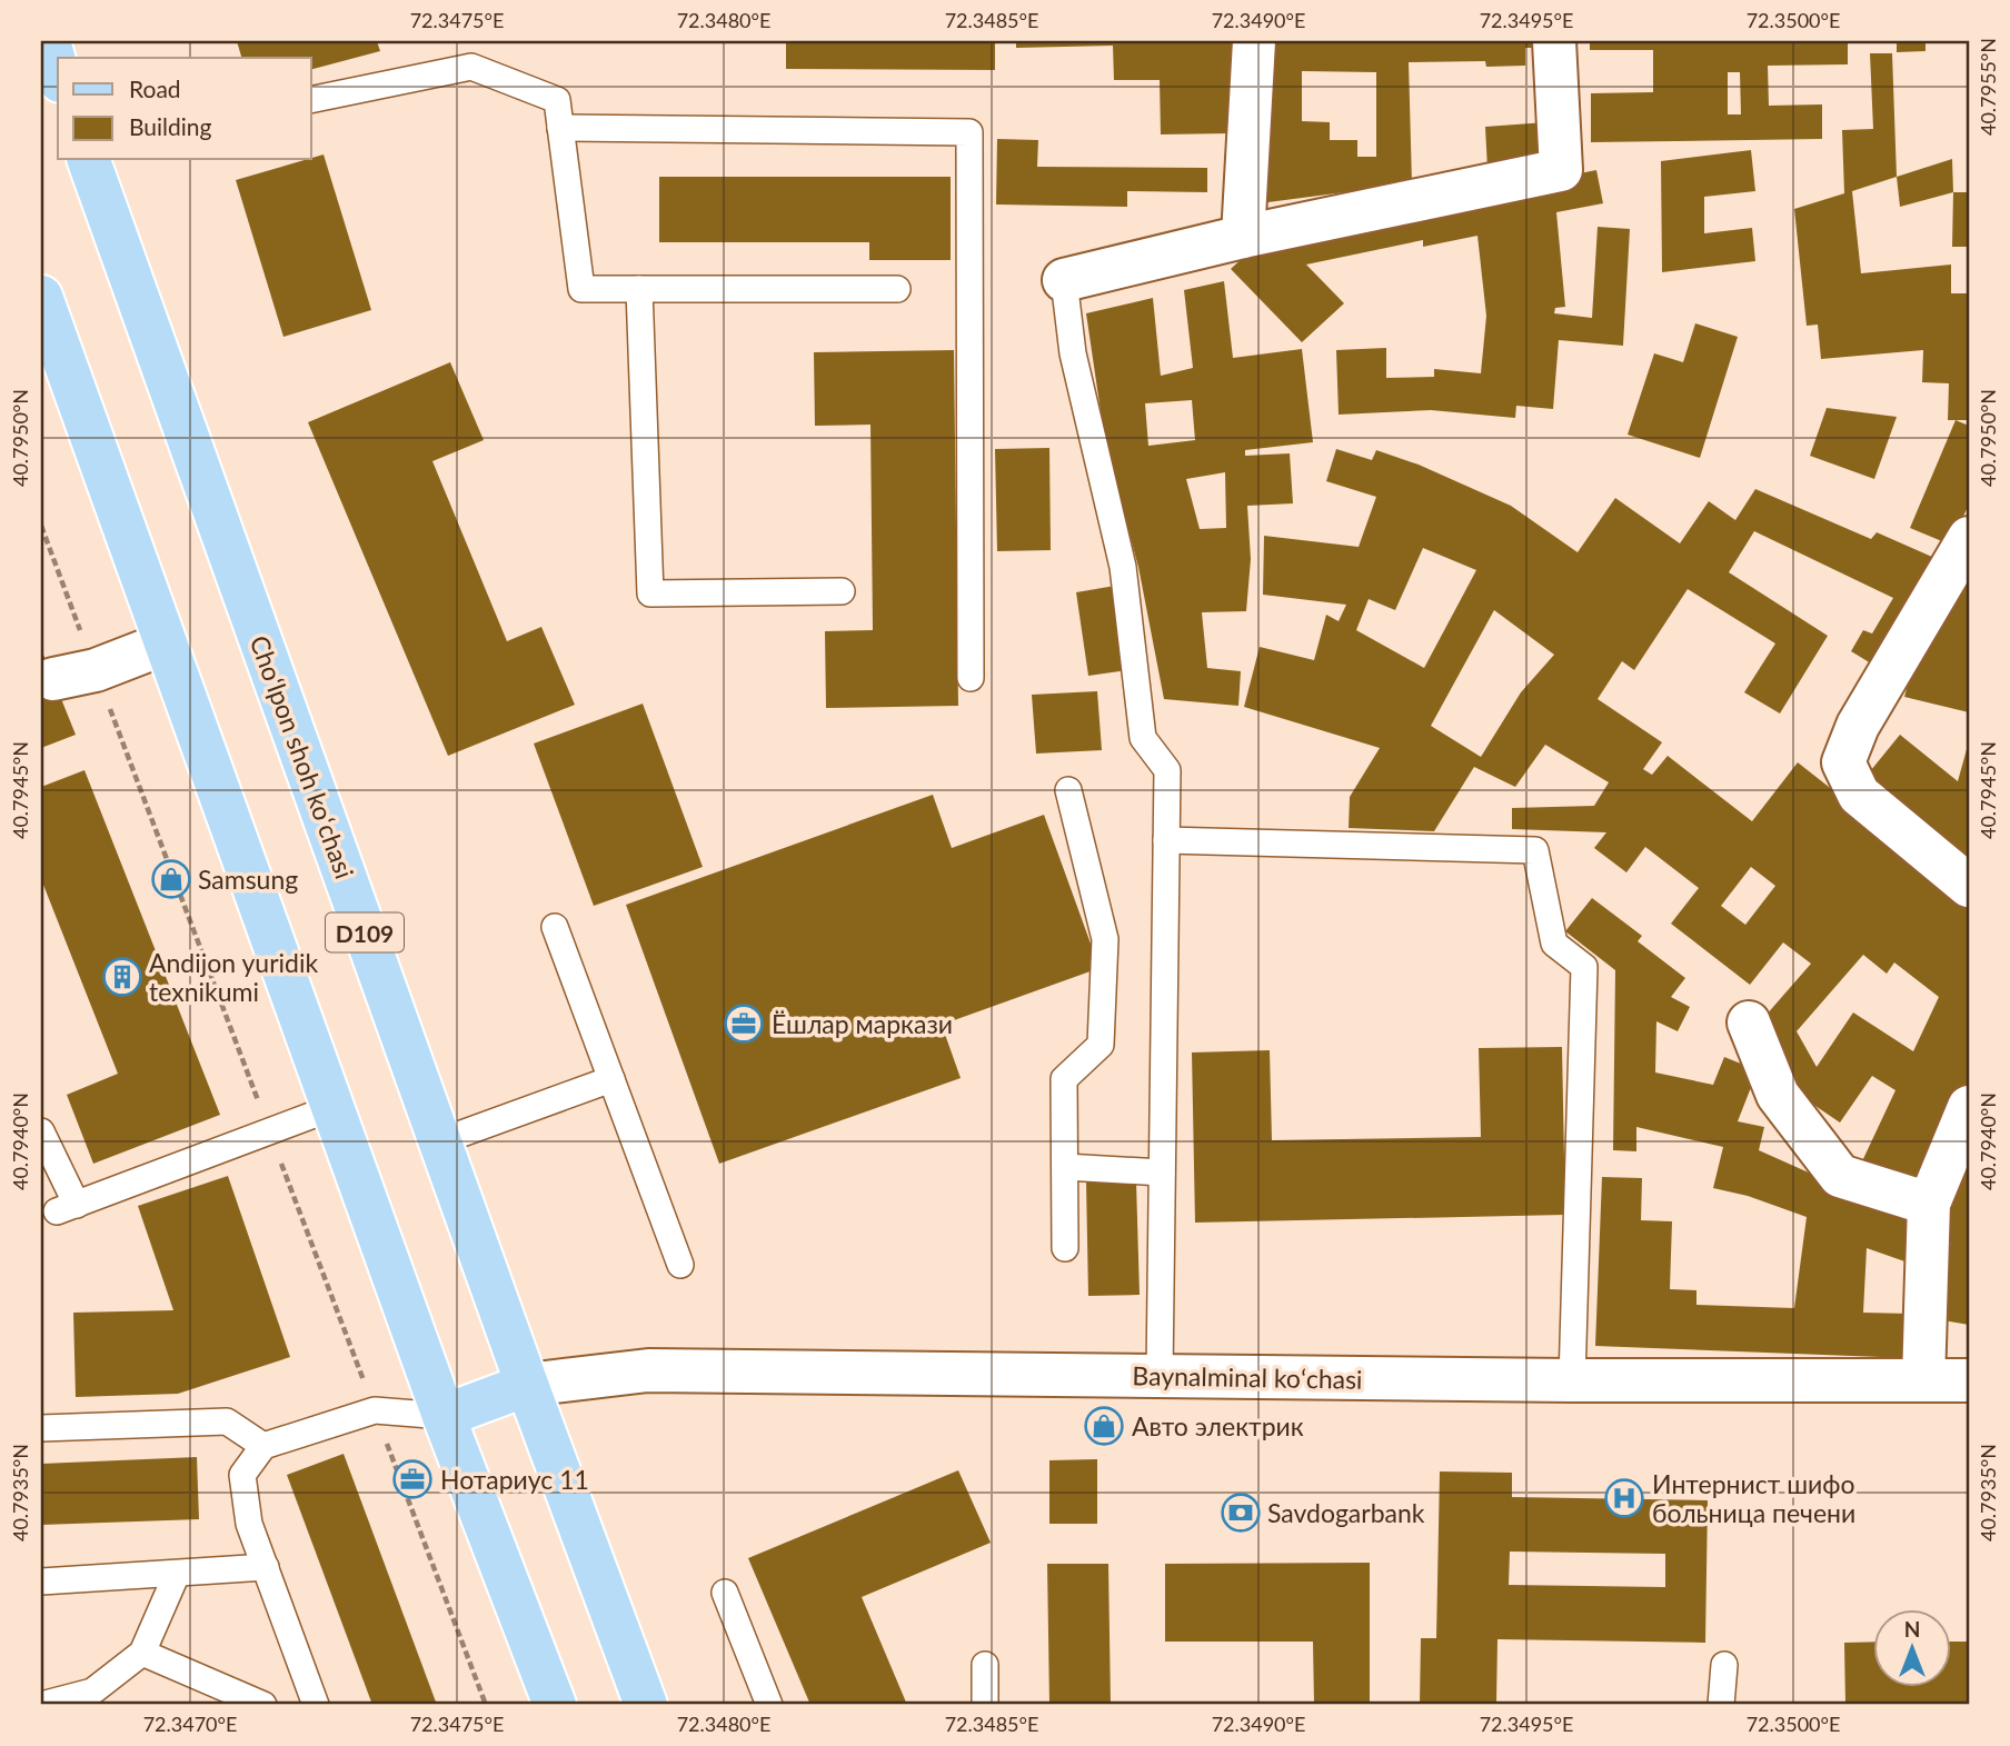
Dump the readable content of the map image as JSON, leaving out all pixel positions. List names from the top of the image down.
{
  "streets": {
    "main road": ["Choʻlpon shoh koʻchasi", "D109"],
    "street": ["Baynalminal koʻchasi"]
  },
  "crossings": [
    ["Choʻlpon shoh koʻchasi", "Baynalminal koʻchasi"]
  ],
  "places": {
    "shop": ["Samsung", "Авто электрик"],
    "building": ["Andijon yuridik texnikumi"],
    "office": ["Ёшлар маркази", "Нотариус 11"],
    "hospital": ["Интернист шифо больница печени"],
    "bank": ["Savdogarbank"]
  },
  "legend": ["Road", "Building"],
  "north": "top",
  "coordinates": [
    "72.3475°E",
    "72.3480°E",
    "72.3485°E",
    "72.3490°E",
    "72.3495°E",
    "72.3500°E",
    "40.7955°N",
    "40.7950°N",
    "40.7945°N",
    "40.7940°N",
    "40.7935°N",
    "72.3470°E"
  ]
}
